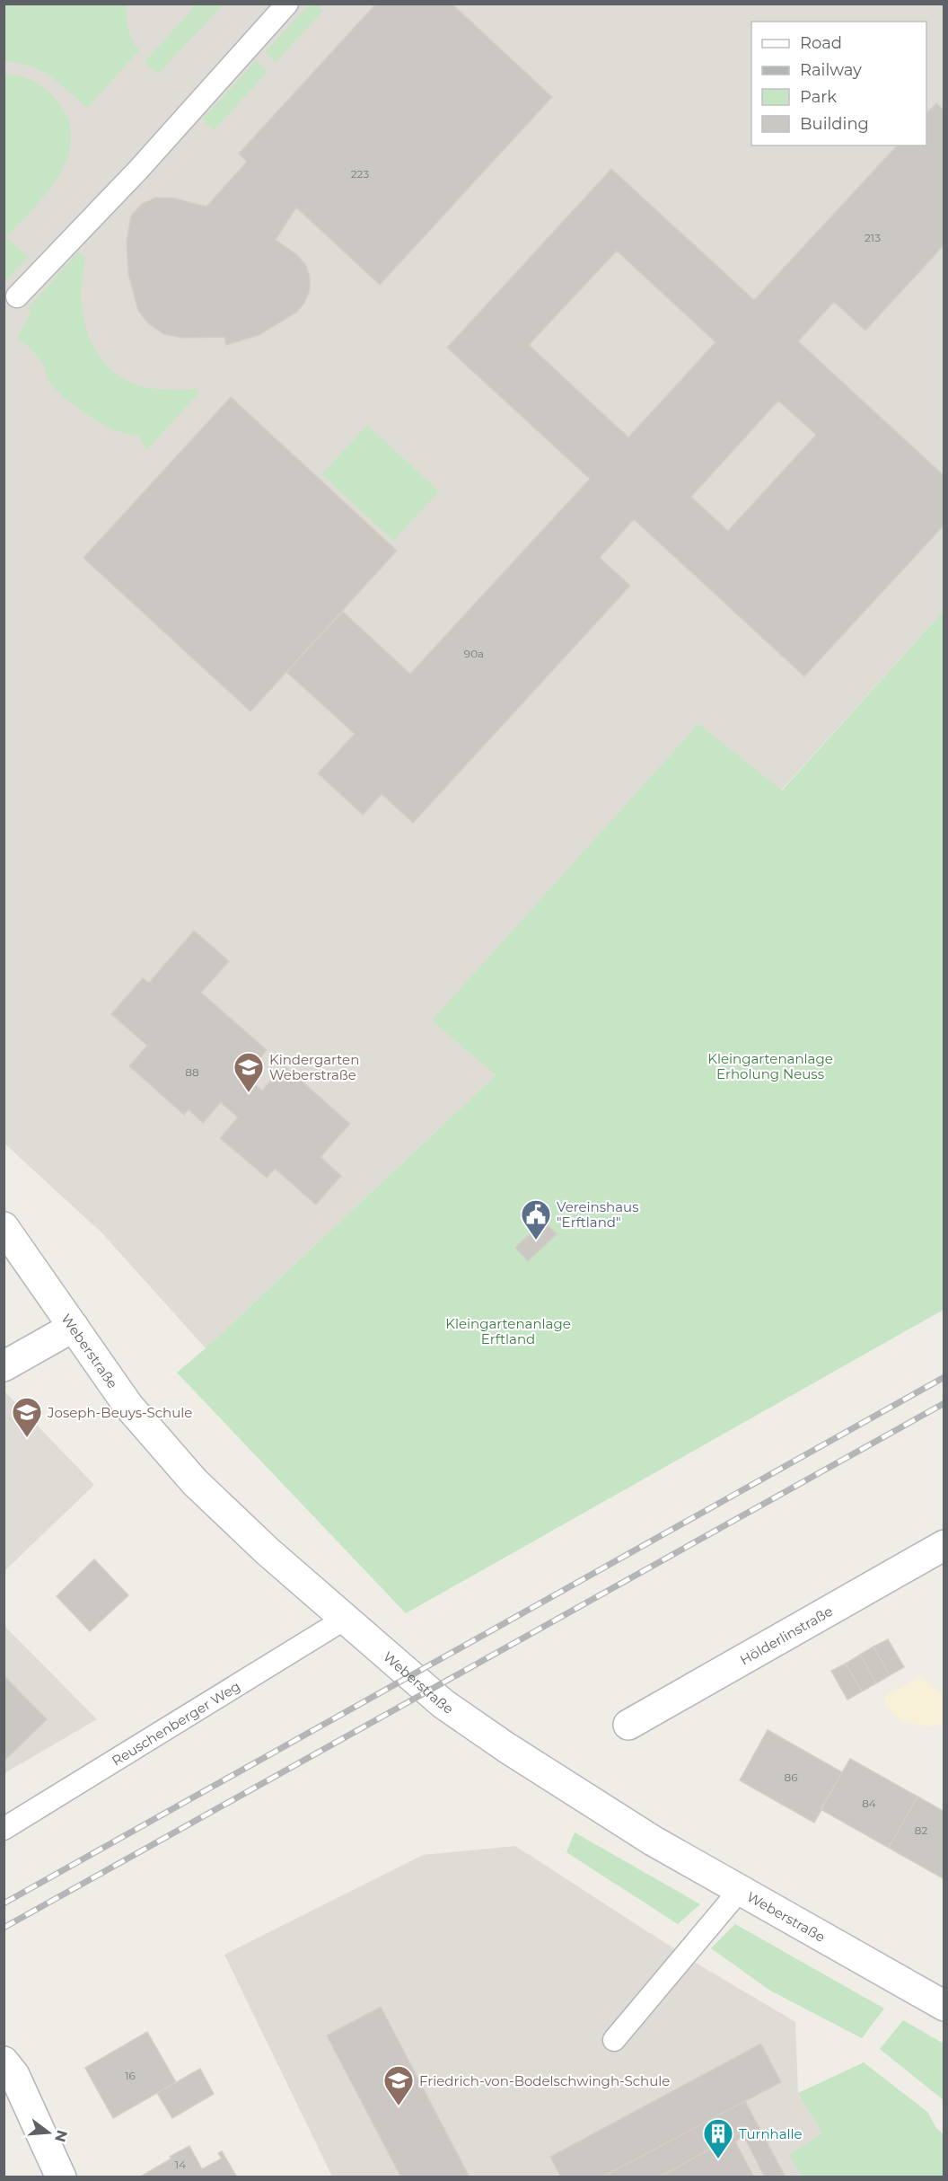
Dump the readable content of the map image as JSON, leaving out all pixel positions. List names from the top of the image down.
{
  "streets": {
    "main road": ["Weberstraße", "Hölderlinstraße"],
    "lane": ["Reuschenberger Weg"]
  },
  "crossings": [
    ["Weberstraße", "Reuschenberger Weg"]
  ],
  "parks": ["Kleingartenanlage Erholung Neuss", "Kleingartenanlage Erftland"],
  "places": {
    "school or university": ["Kindergarten Weberstraße", "Joseph-Beuys-Schule", "Friedrich-von-Bodelschwingh-Schule"],
    "public building": ["Vereinshaus \"Erftland\""],
    "building": ["Turnhalle"]
  },
  "house_numbers": [
    "223",
    "213",
    "90a",
    "88",
    "86",
    "84",
    "82",
    "16",
    "14"
  ],
  "legend": [
    "Road",
    "Railway",
    "Park",
    "Building"
  ],
  "north": "right"
}
